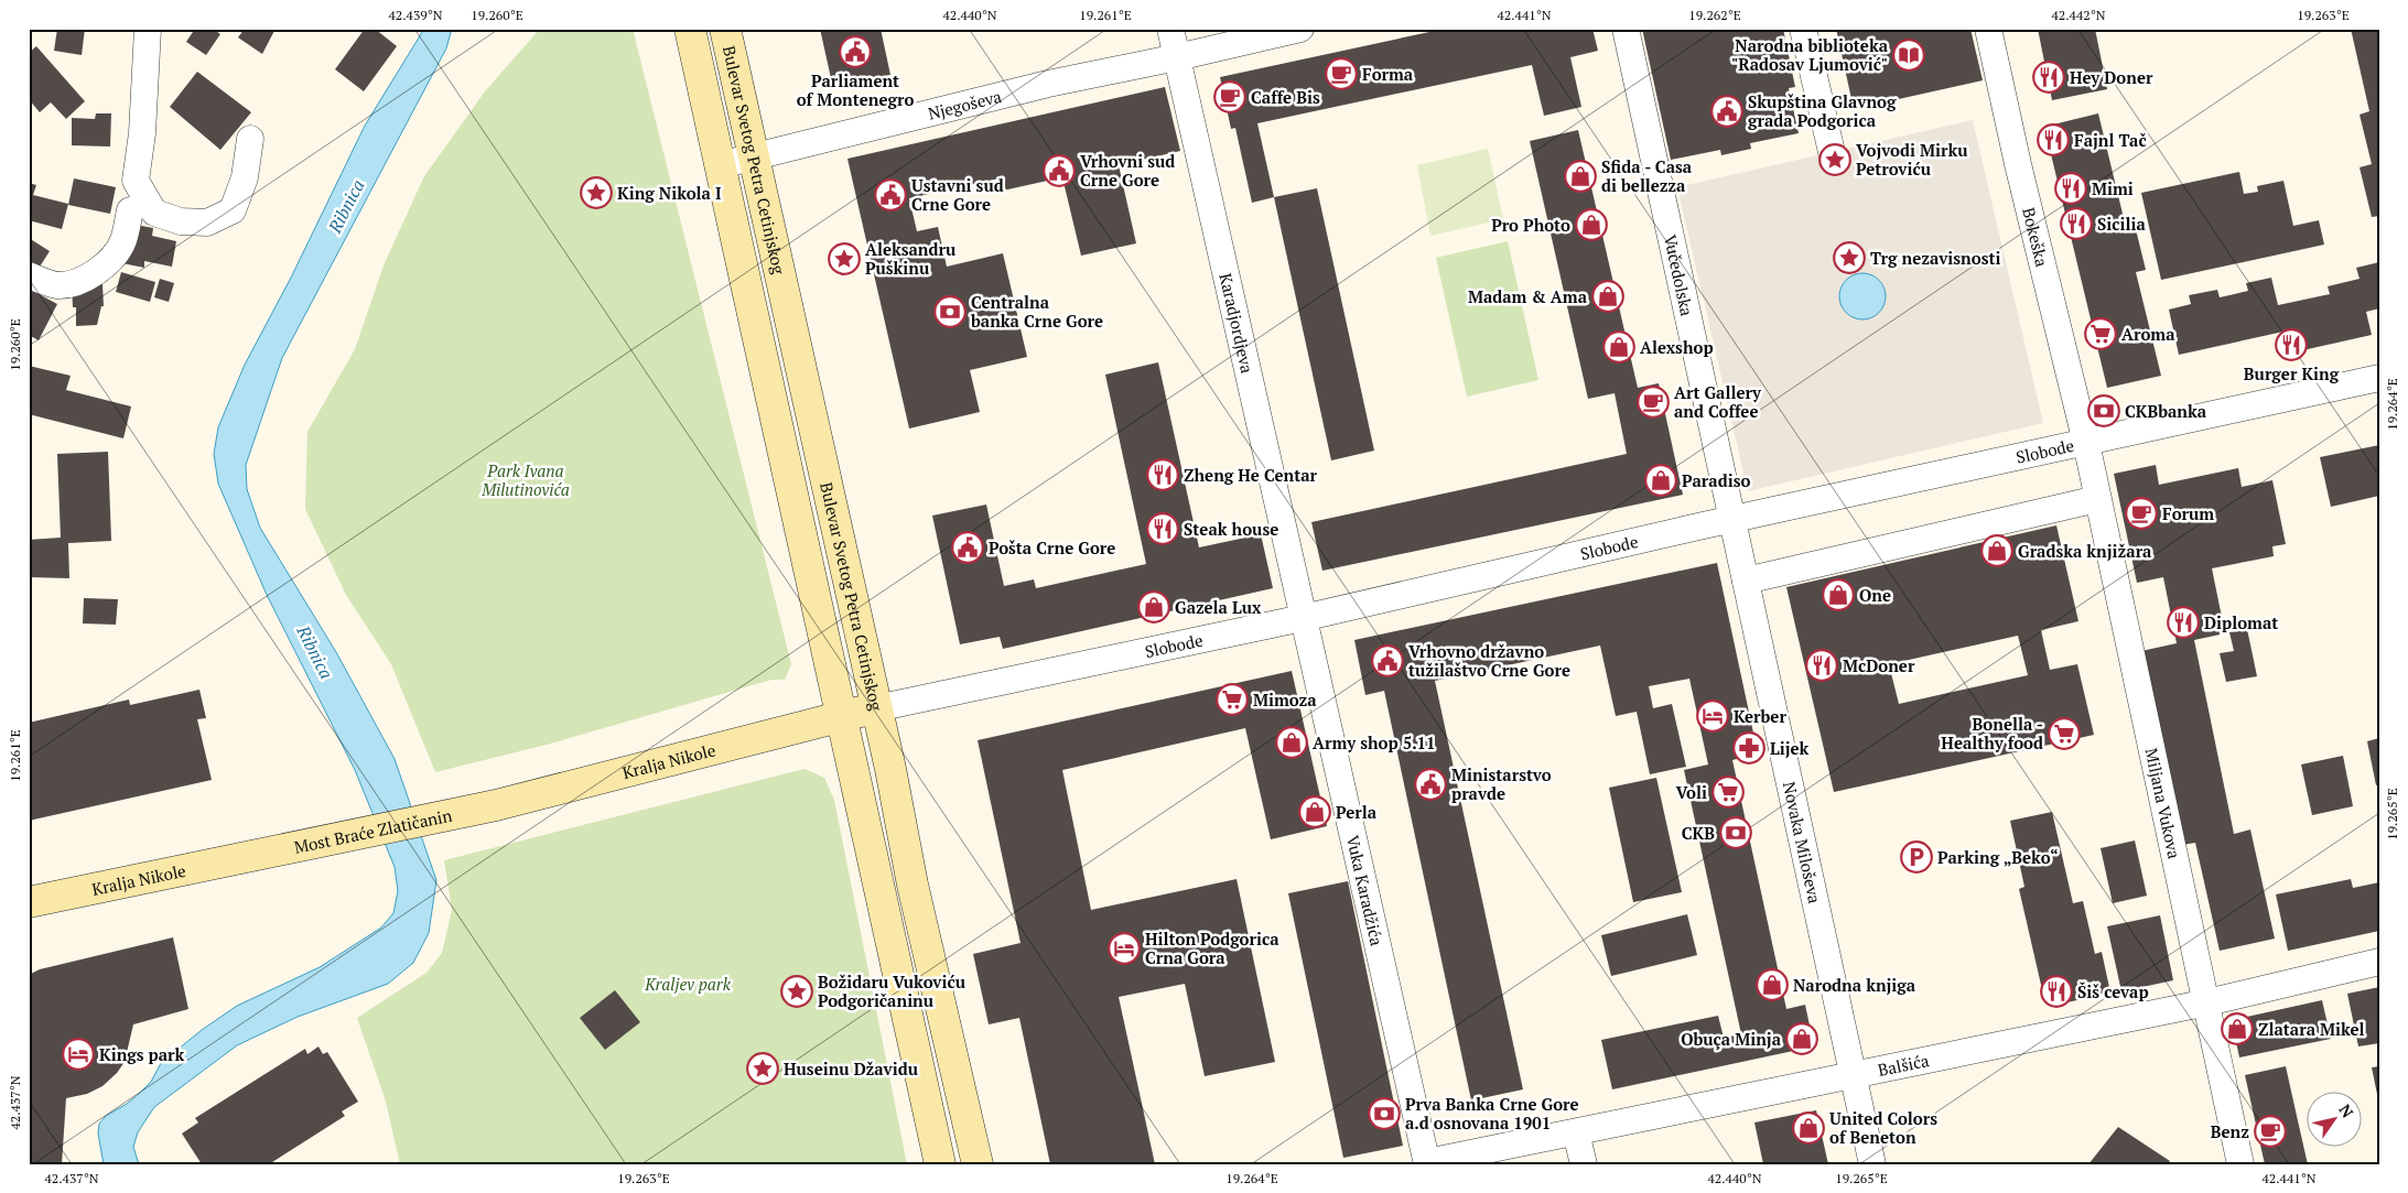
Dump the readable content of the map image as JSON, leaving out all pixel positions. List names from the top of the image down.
{
  "streets": {
    "main road": [
      "Bulevar Svetog Petra Cetinjskog",
      "Slobode",
      "Kralja Nikole",
      "Most Braće Zlatičanin"
    ],
    "street": [
      "Njegoševa",
      "Bokeška",
      "Vučedolska",
      "Karadjordjeva",
      "Miljana Vukova",
      "Novaka Miloševa",
      "Vuka Karadžića",
      "Balšića"
    ]
  },
  "crossings": [
    ["Njegoševa", "Bulevar Svetog Petra Cetinjskog"],
    ["Njegoševa", "Karadjordjeva"],
    ["Bulevar Svetog Petra Cetinjskog", "Slobode"],
    ["Bulevar Svetog Petra Cetinjskog", "Kralja Nikole"],
    ["Bokeška", "Slobode"],
    ["Bokeška", "Miljana Vukova"],
    ["Vučedolska", "Slobode"],
    ["Vučedolska", "Novaka Miloševa"],
    ["Karadjordjeva", "Slobode"],
    ["Karadjordjeva", "Vuka Karadžića"],
    ["Slobode", "Kralja Nikole"],
    ["Slobode", "Miljana Vukova"],
    ["Slobode", "Novaka Miloševa"],
    ["Slobode", "Vuka Karadžića"],
    ["Kralja Nikole", "Most Braće Zlatičanin"],
    ["Miljana Vukova", "Balšića"],
    ["Novaka Miloševa", "Balšića"],
    ["Vuka Karadžića", "Balšića"]
  ],
  "water": ["Ribnica"],
  "parks": ["Park Ivana Milutinovića", "Kraljev park"],
  "places": {
    "public building": [
      "Parliament of Montenegro",
      "Skupština Glavnog grada Podgorica",
      "Vrhovni sud Crne Gore",
      "Ustavni sud Crne Gore",
      "Pošta Crne Gore",
      "Vrhovno državno tužilaštvo Crne Gore",
      "Ministarstvo pravde"
    ],
    "library": ["Narodna biblioteka \"Radosav Ljumović\""],
    "cafe": [
      "Forma",
      "Caffe Bis",
      "Art Gallery and Coffee",
      "Forum",
      "Benz"
    ],
    "restaurant": [
      "Hey Doner",
      "Fajnl Tač",
      "Mimi",
      "Sicilia",
      "Burger King",
      "Zheng He Centar",
      "Steak house",
      "Diplomat",
      "McDoner",
      "Šiš cevap"
    ],
    "place": [
      "Vojvodi Mirku Petroviću",
      "King Nikola I",
      "Trg nezavisnosti",
      "Aleksandru Puškinu",
      "Božidaru Vukoviću Podgoričaninu",
      "Huseinu Džavidu"
    ],
    "shop": [
      "Sfida - Casa di bellezza",
      "Pro Photo",
      "Madam & Ama",
      "Alexshop",
      "Paradiso",
      "Gradska knjižara",
      "One",
      "Gazela Lux",
      "Army shop 5.11",
      "Perla",
      "Narodna knjiga",
      "Zlatara Mikel",
      "Obuça Minja",
      "United Colors of Beneton"
    ],
    "bank": [
      "Centralna banka Crne Gore",
      "CKBbanka",
      "CKB",
      "Prva Banka Crne Gore a.d osnovana 1901"
    ],
    "supermarket": [
      "Aroma",
      "Mimoza",
      "Bonella - Healthy food",
      "Voli"
    ],
    "hotel": ["Kerber", "Hilton Podgorica Crna Gora", "Kings park"],
    "pharmacy": ["Lijek"],
    "parking": ["Parking „Beko“"]
  },
  "north": "top right",
  "coordinates": [
    "42.439°N",
    "19.260°E",
    "42.440°N",
    "19.261°E",
    "42.441°N",
    "19.262°E",
    "42.442°N",
    "19.263°E",
    "19.264°E",
    "19.265°E",
    "42.437°N"
  ]
}
